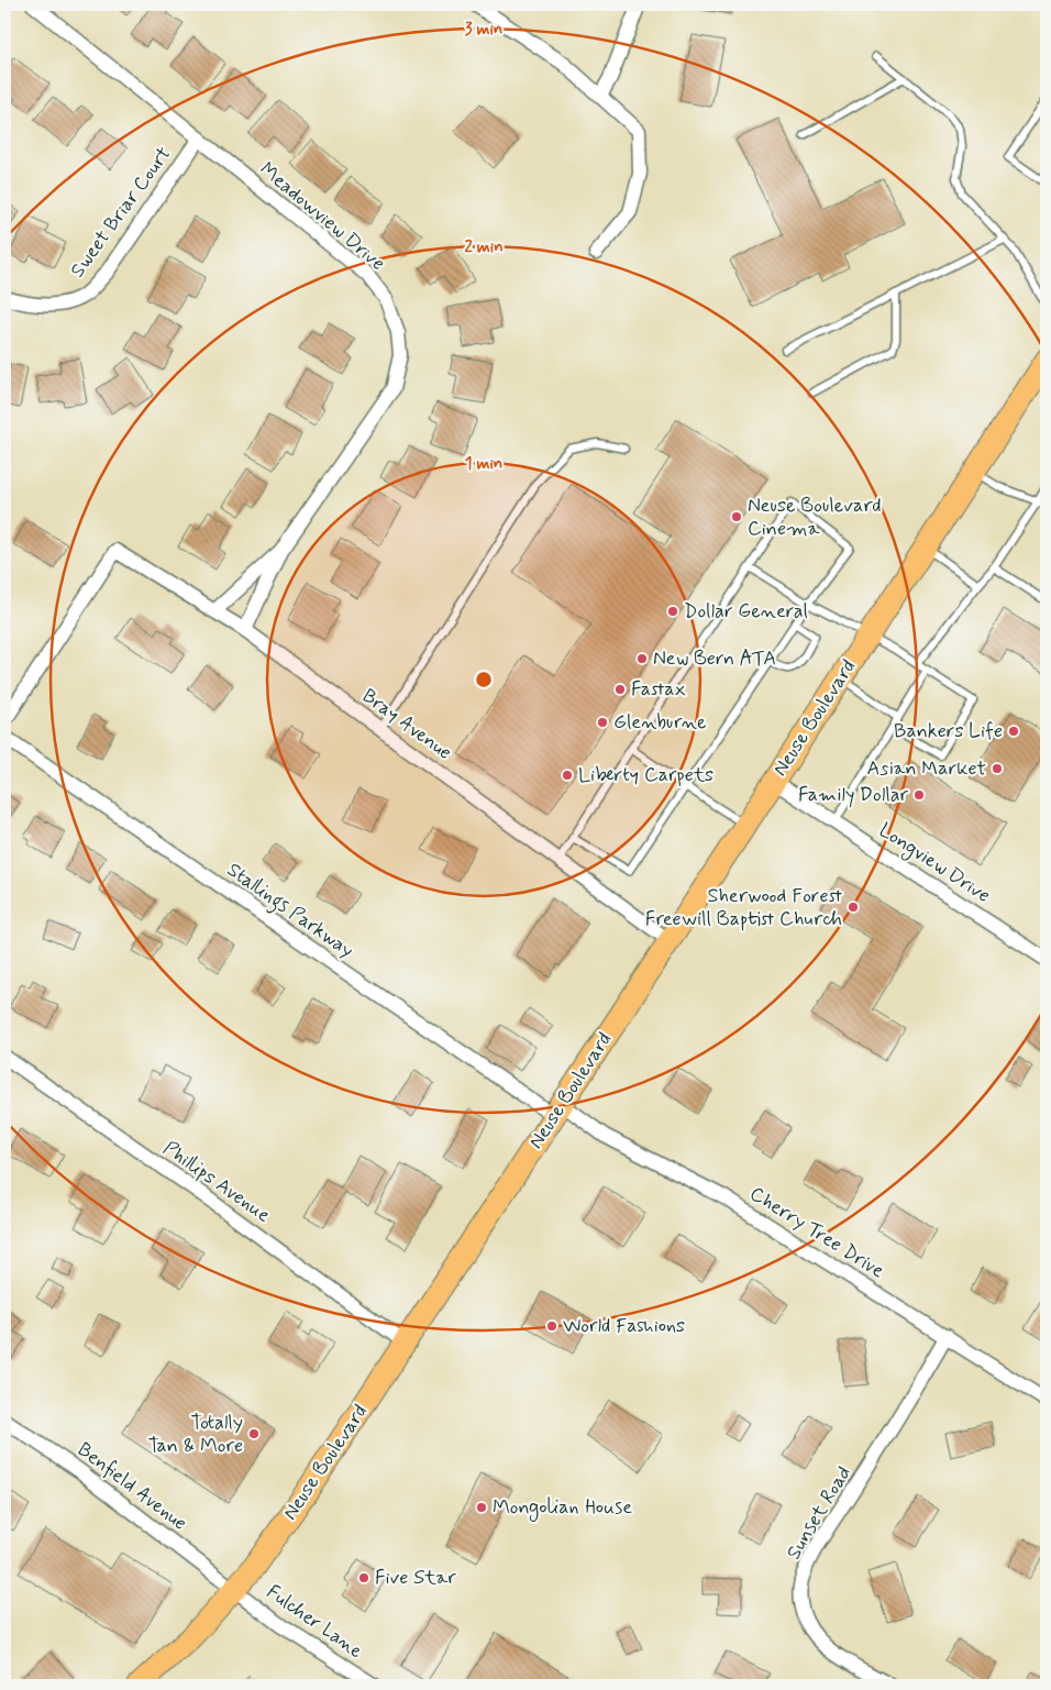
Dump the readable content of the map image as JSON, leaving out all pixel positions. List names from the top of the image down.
{
  "streets": {
    "main road": ["Neuse Boulevard"],
    "street": [
      "Sweet Briar Court",
      "Meadowview Drive",
      "Bray Avenue",
      "Longview Drive",
      "Stallings Parkway",
      "Phillips Avenue",
      "Cherry Tree Drive",
      "Benfield Avenue",
      "Sunset Road",
      "Fulcher Lane"
    ]
  },
  "crossings": [
    ["Sweet Briar Court", "Meadowview Drive"],
    ["Meadowview Drive", "Bray Avenue"],
    ["Neuse Boulevard", "Bray Avenue"],
    ["Neuse Boulevard", "Longview Drive"],
    ["Neuse Boulevard", "Stallings Parkway"],
    ["Neuse Boulevard", "Phillips Avenue"],
    ["Neuse Boulevard", "Cherry Tree Drive"],
    ["Neuse Boulevard", "Benfield Avenue"],
    ["Neuse Boulevard", "Fulcher Lane"],
    ["Stallings Parkway", "Cherry Tree Drive"],
    ["Cherry Tree Drive", "Sunset Road"],
    ["Benfield Avenue", "Fulcher Lane"]
  ],
  "places": [
    "Neuse Boulevard Cinema",
    "Dollar General",
    "New Bern ATA",
    "Fastax",
    "Glenburne",
    "Bankers Life",
    "Asian Market",
    "Liberty Carpets",
    "Family Dollar",
    "Sherwood Forest Freewill Baptist Church",
    "World Fashions",
    "Totally Tan & More",
    "Mongolian House",
    "Five Star"
  ],
  "rings": ["3 min", "2 min", "1 min"]
}
